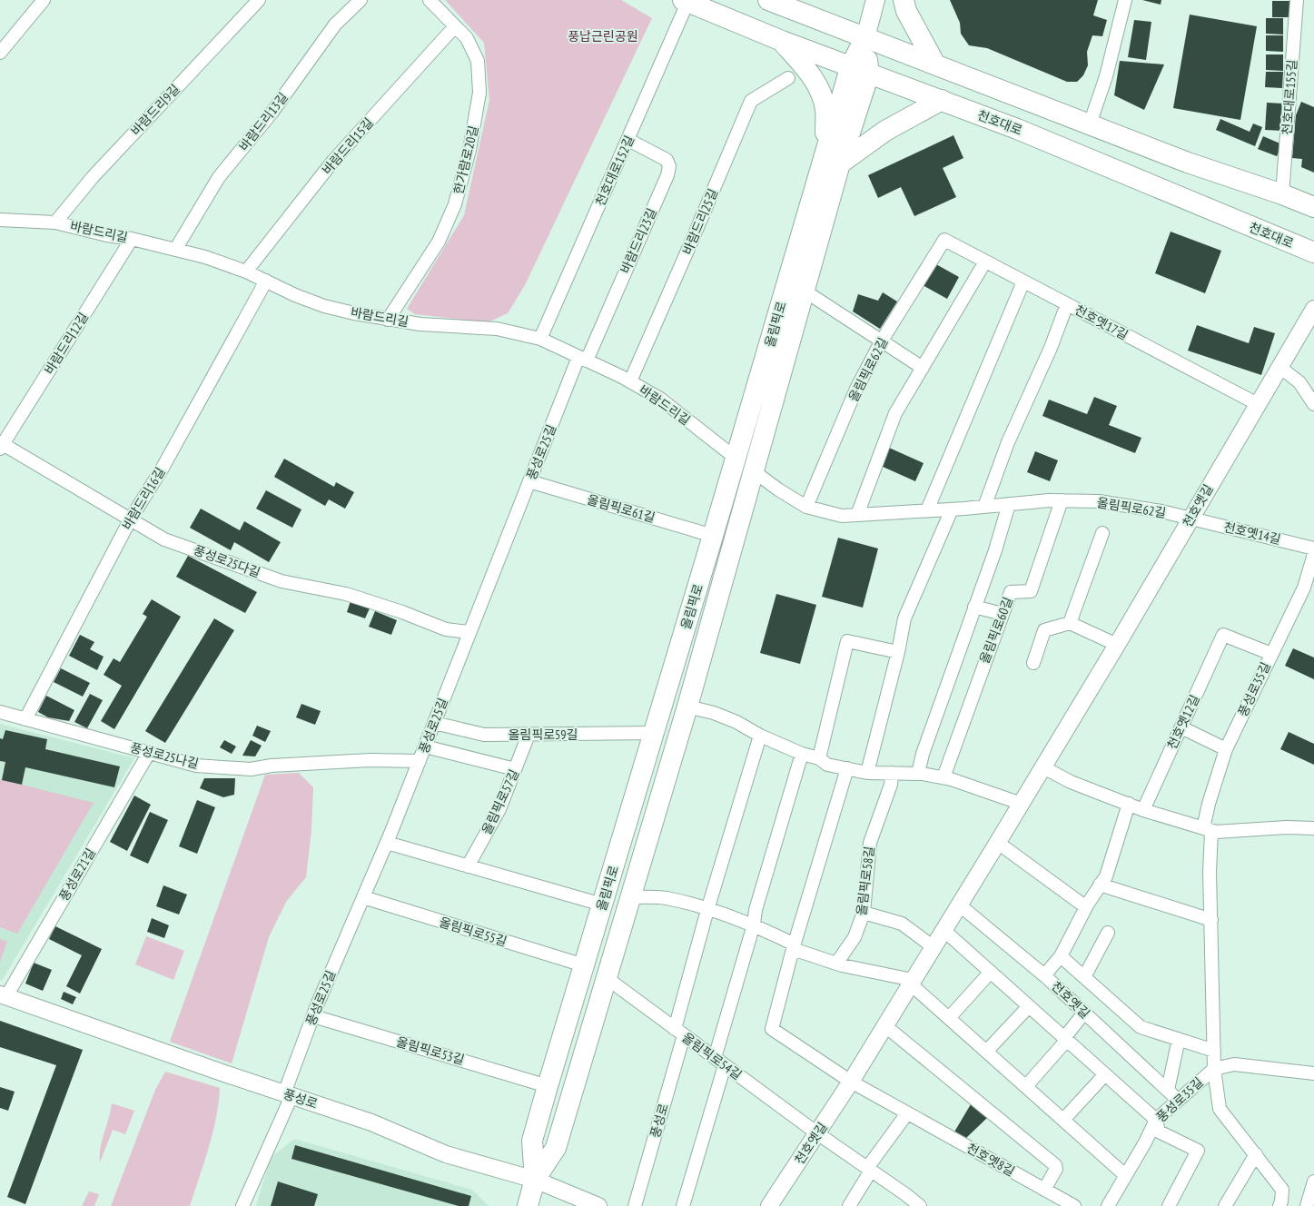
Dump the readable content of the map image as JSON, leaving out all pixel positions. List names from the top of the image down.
{
  "streets": {
    "main road": ["천호대로", "올림픽로"],
    "street": [
      "천호대로155길",
      "바람드리9길",
      "바람드리13길",
      "바람드리15길",
      "한가람로20길",
      "천호대로152길",
      "바람드리25길",
      "바람드리길",
      "바람드리23길",
      "천호옛17길",
      "바람드리12길",
      "올림픽로62길",
      "풍성로25길",
      "바람드리16길",
      "천호옛길",
      "올림픽로61길",
      "천호옛14길",
      "풍성로25다길",
      "올림픽로60길",
      "풍성로35길",
      "천호옛12길",
      "올림픽로59길",
      "풍성로25나길",
      "올림픽로57길",
      "풍성로21길",
      "올림픽로58길",
      "올림픽로55길",
      "올림픽로53길",
      "올림픽로54길",
      "풍성로",
      "천호옛8길"
    ]
  },
  "crossings": [
    ["바람드리9길", "바람드리길"],
    ["바람드리13길", "바람드리길"],
    ["천호대로", "천호대로152길"],
    ["천호대로", "올림픽로"],
    ["바람드리15길", "한가람로20길"],
    ["바람드리15길", "바람드리길"],
    ["한가람로20길", "바람드리길"],
    ["천호대로152길", "바람드리길"],
    ["천호대로152길", "바람드리23길"],
    ["바람드리25길", "바람드리길"],
    ["바람드리길", "바람드리23길"],
    ["바람드리길", "올림픽로"],
    ["바람드리길", "바람드리12길"],
    ["바람드리길", "풍성로25길"],
    ["바람드리길", "바람드리16길"],
    ["바람드리23길", "풍성로25길"],
    ["천호옛17길", "올림픽로62길"],
    ["천호옛17길", "천호옛길"],
    ["올림픽로", "올림픽로62길"],
    ["올림픽로", "올림픽로61길"],
    ["올림픽로", "올림픽로59길"],
    ["올림픽로", "올림픽로55길"],
    ["올림픽로", "올림픽로53길"],
    ["올림픽로", "올림픽로54길"],
    ["올림픽로", "풍성로"],
    ["바람드리12길", "풍성로25다길"],
    ["올림픽로62길", "천호옛길"],
    ["올림픽로62길", "천호옛14길"],
    ["올림픽로62길", "올림픽로60길"],
    ["풍성로25길", "올림픽로61길"],
    ["풍성로25길", "풍성로25다길"],
    ["풍성로25길", "올림픽로59길"],
    ["풍성로25길", "풍성로25나길"],
    ["풍성로25길", "올림픽로55길"],
    ["풍성로25길", "올림픽로53길"],
    ["풍성로25길", "풍성로"],
    ["바람드리16길", "풍성로25다길"],
    ["바람드리16길", "풍성로25나길"],
    ["천호옛길", "천호옛14길"],
    ["천호옛길", "풍성로35길"],
    ["천호옛길", "올림픽로54길"],
    ["천호옛길", "천호옛8길"],
    ["풍성로35길", "천호옛12길"],
    ["올림픽로59길", "올림픽로57길"],
    ["풍성로25나길", "풍성로21길"],
    ["풍성로21길", "풍성로"],
    ["올림픽로54길", "풍성로"]
  ],
  "parks": ["풍납근린공원"]
}
